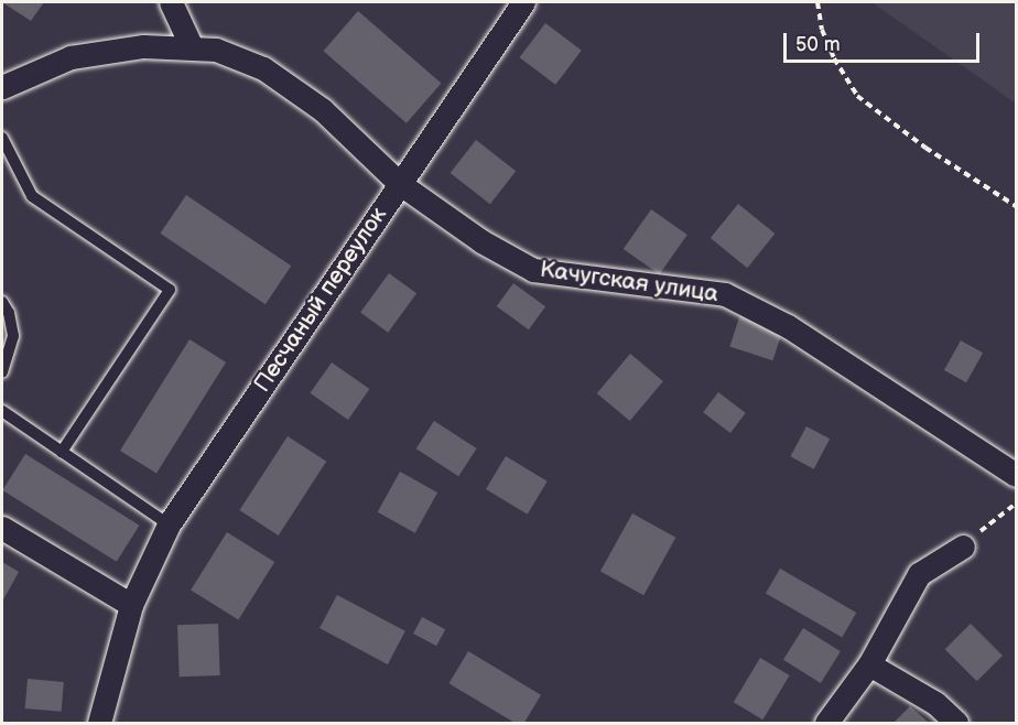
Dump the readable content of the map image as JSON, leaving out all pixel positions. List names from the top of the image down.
{
  "streets": {
    "street": ["Качугская улица", "Песчаный переулок"]
  },
  "crossings": [
    ["Качугская улица", "Песчаный переулок"]
  ],
  "scale_bar": "50 m"
}
